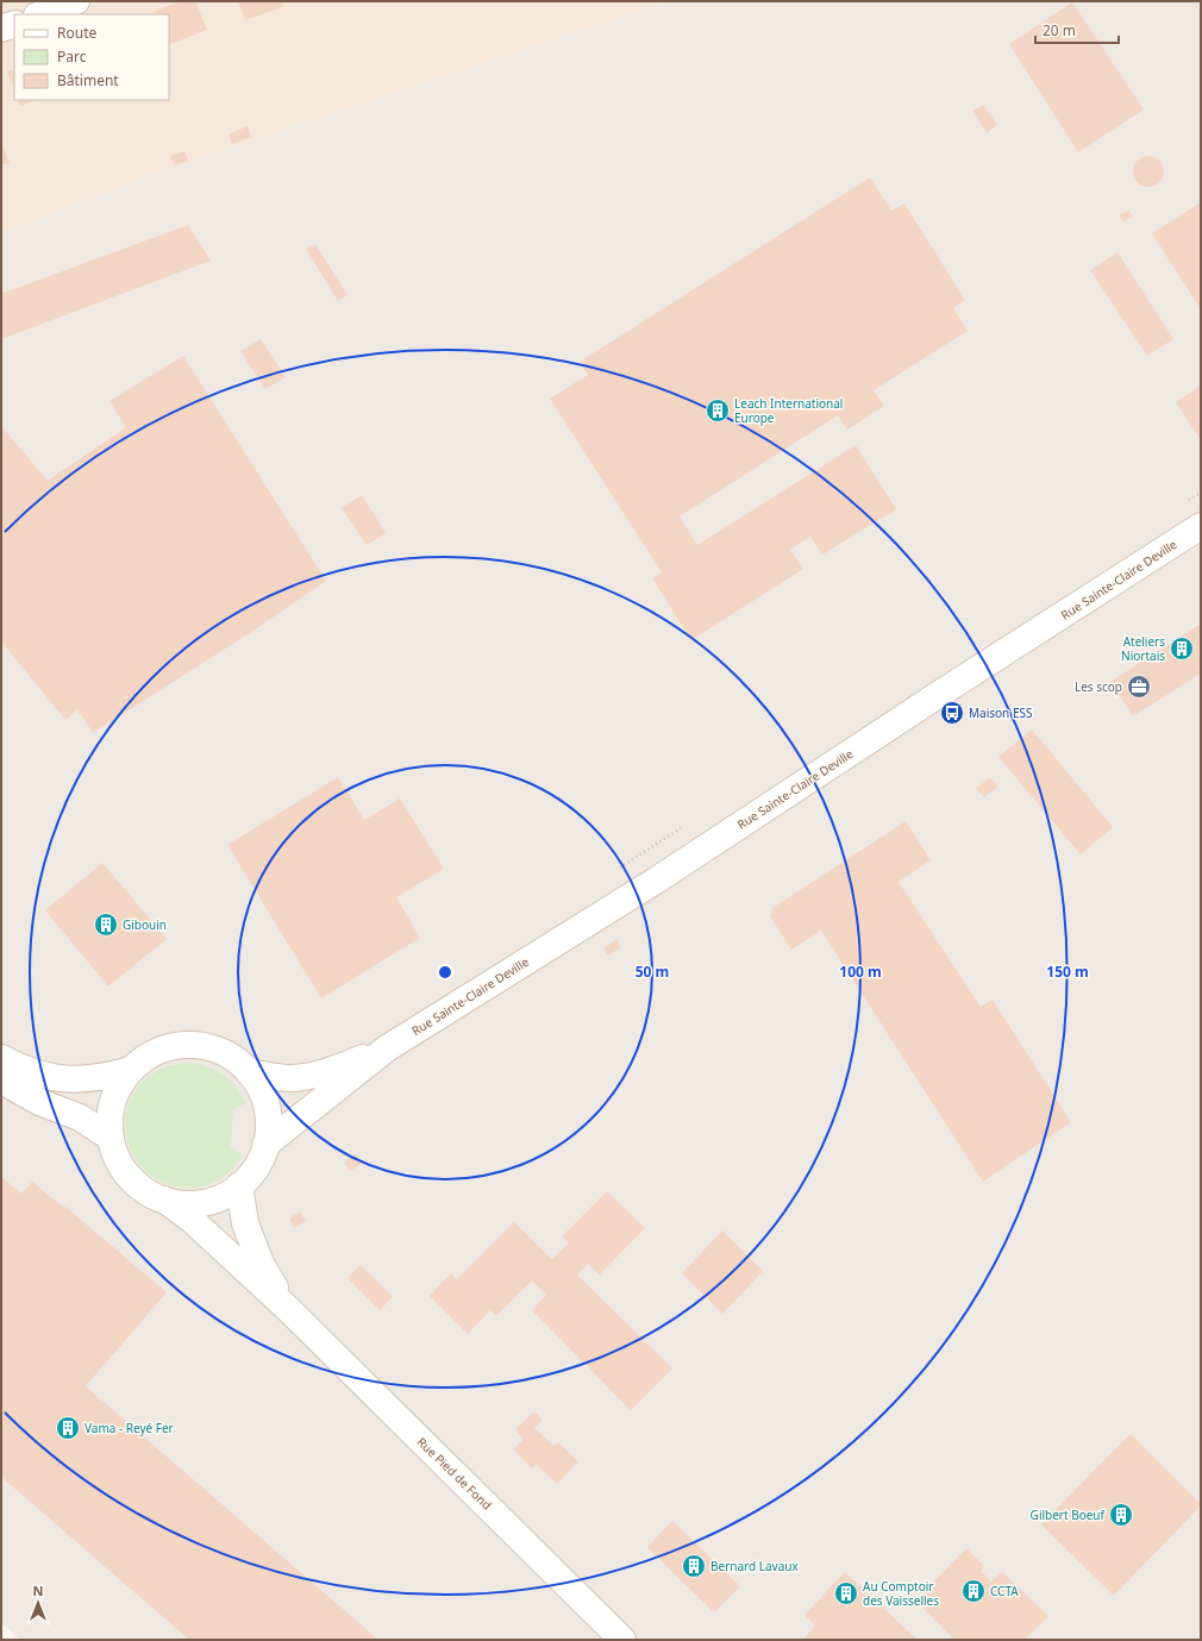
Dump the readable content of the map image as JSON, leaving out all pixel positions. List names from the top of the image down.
{
  "streets": {
    "main road": ["Rue Sainte-Claire Deville", "Rue Pied de Fond"]
  },
  "crossings": [
    ["Rue Sainte-Claire Deville", "Rue Pied de Fond"]
  ],
  "places": {
    "building": [
      "Leach International Europe",
      "Ateliers Niortais",
      "Gibouin",
      "Vama - Reyé Fer",
      "Gilbert Boeuf",
      "Bernard Lavaux",
      "CCTA",
      "Au Comptoir des Vaisselles"
    ],
    "office": ["Les scop"],
    "bus stop": ["Maison ESS"]
  },
  "legend": ["Route", "Parc", "Bâtiment"],
  "scale_bar": "20 m",
  "north": "top",
  "rings": ["50 m", "100 m", "150 m"]
}
